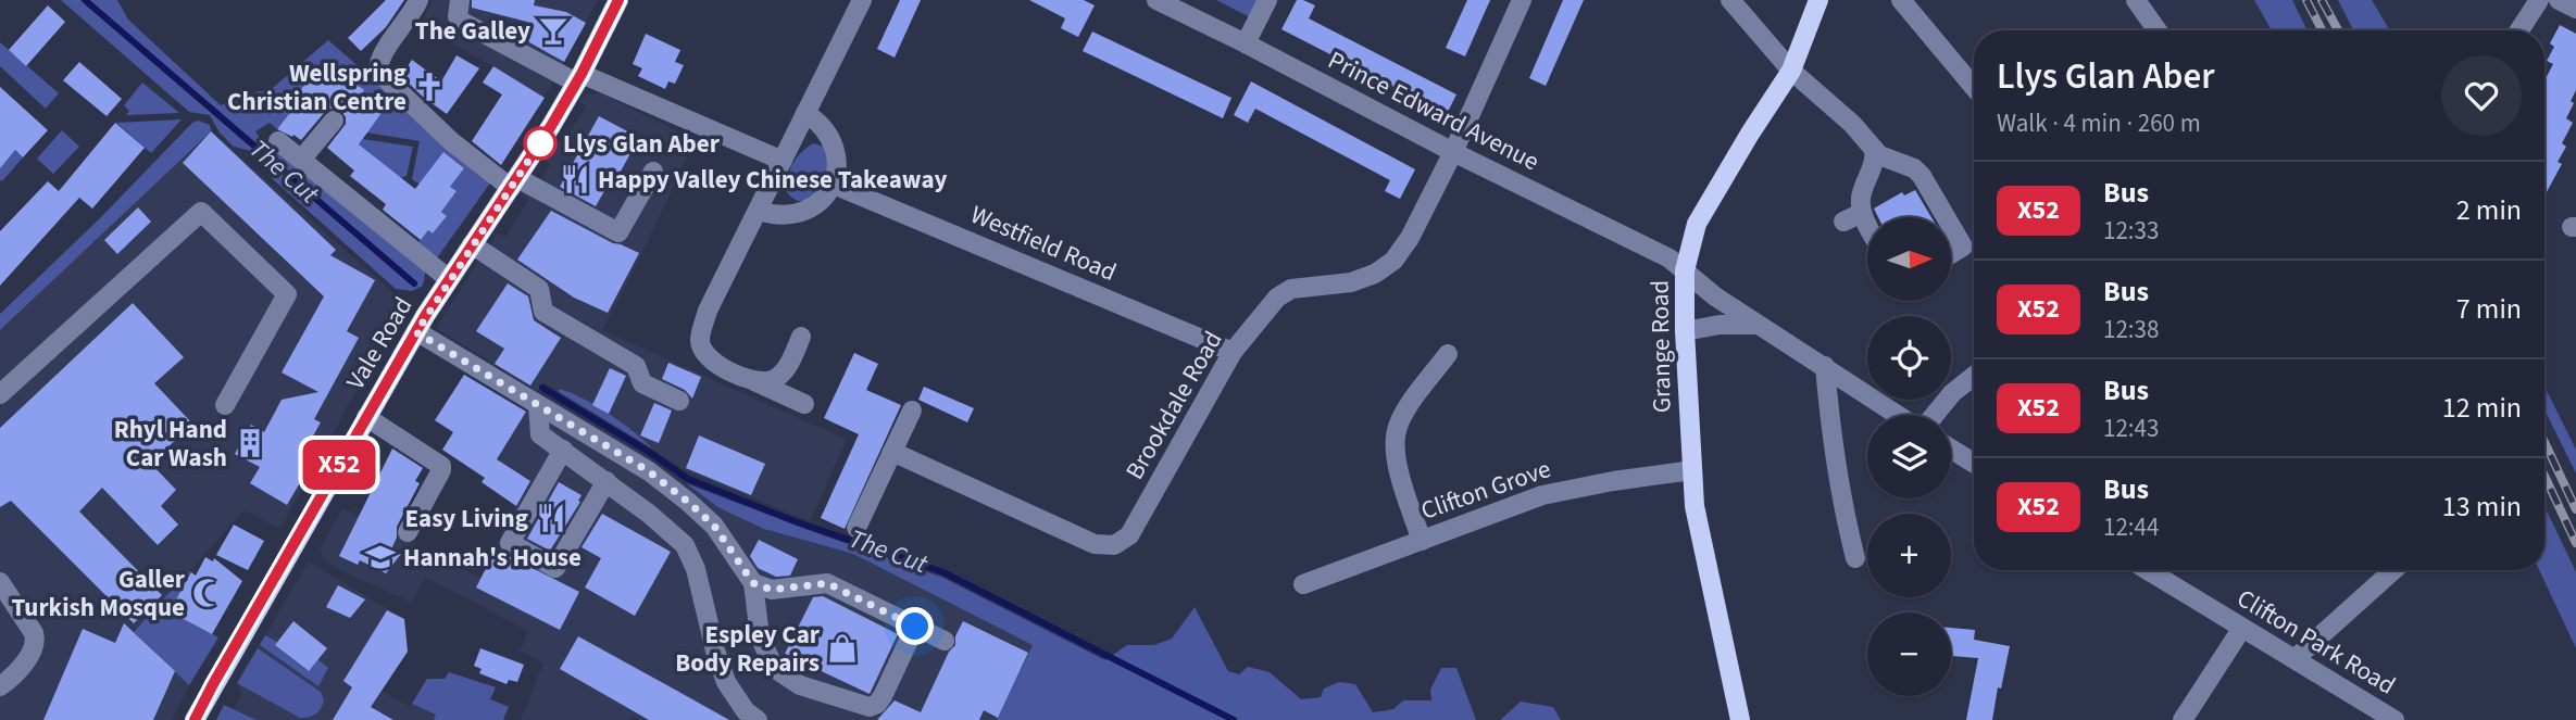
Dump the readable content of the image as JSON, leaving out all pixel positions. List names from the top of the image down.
{
  "streets": {
    "main road": ["Vale Road", "Grange Road"],
    "street": [
      "Prince Edward Avenue",
      "Westfield Road",
      "Brookdale Road",
      "Clifton Grove",
      "Clifton Park Road"
    ]
  },
  "crossings": [
    ["Prince Edward Avenue", "Grange Road"],
    ["Prince Edward Avenue", "Brookdale Road"],
    ["Westfield Road", "Brookdale Road"],
    ["Grange Road", "Clifton Grove"]
  ],
  "water": ["The Cut"],
  "places": {
    "bar": ["The Galley"],
    "church": ["Wellspring Christian Centre"],
    "other": ["Llys Glan Aber"],
    "restaurant": ["Happy Valley Chinese Takeaway", "Easy Living"],
    "building": ["Rhyl Hand Car Wash"],
    "school or university": ["Hannah's House"],
    "mosque": ["Galler Turkish Mosque"],
    "shop": ["Espley Car Body Repairs"]
  },
  "lines": ["bus line X52"],
  "north": "right",
  "page": {
    "on_map": "X52",
    "heading": ["Llys Glan Aber", "Walk · 4 min · 260 m"],
    "list": [
      {
        "mark": "X52",
        "name": "Bus",
        "note": "12:33",
        "value": "2 min"
      },
      {
        "mark": "X52",
        "name": "Bus",
        "note": "12:38",
        "value": "7 min"
      },
      {
        "mark": "X52",
        "name": "Bus",
        "note": "12:43",
        "value": "12 min"
      },
      {
        "mark": "X52",
        "name": "Bus",
        "note": "12:44",
        "value": "13 min"
      }
    ],
    "map_buttons": ["+", "−"]
  }
}
